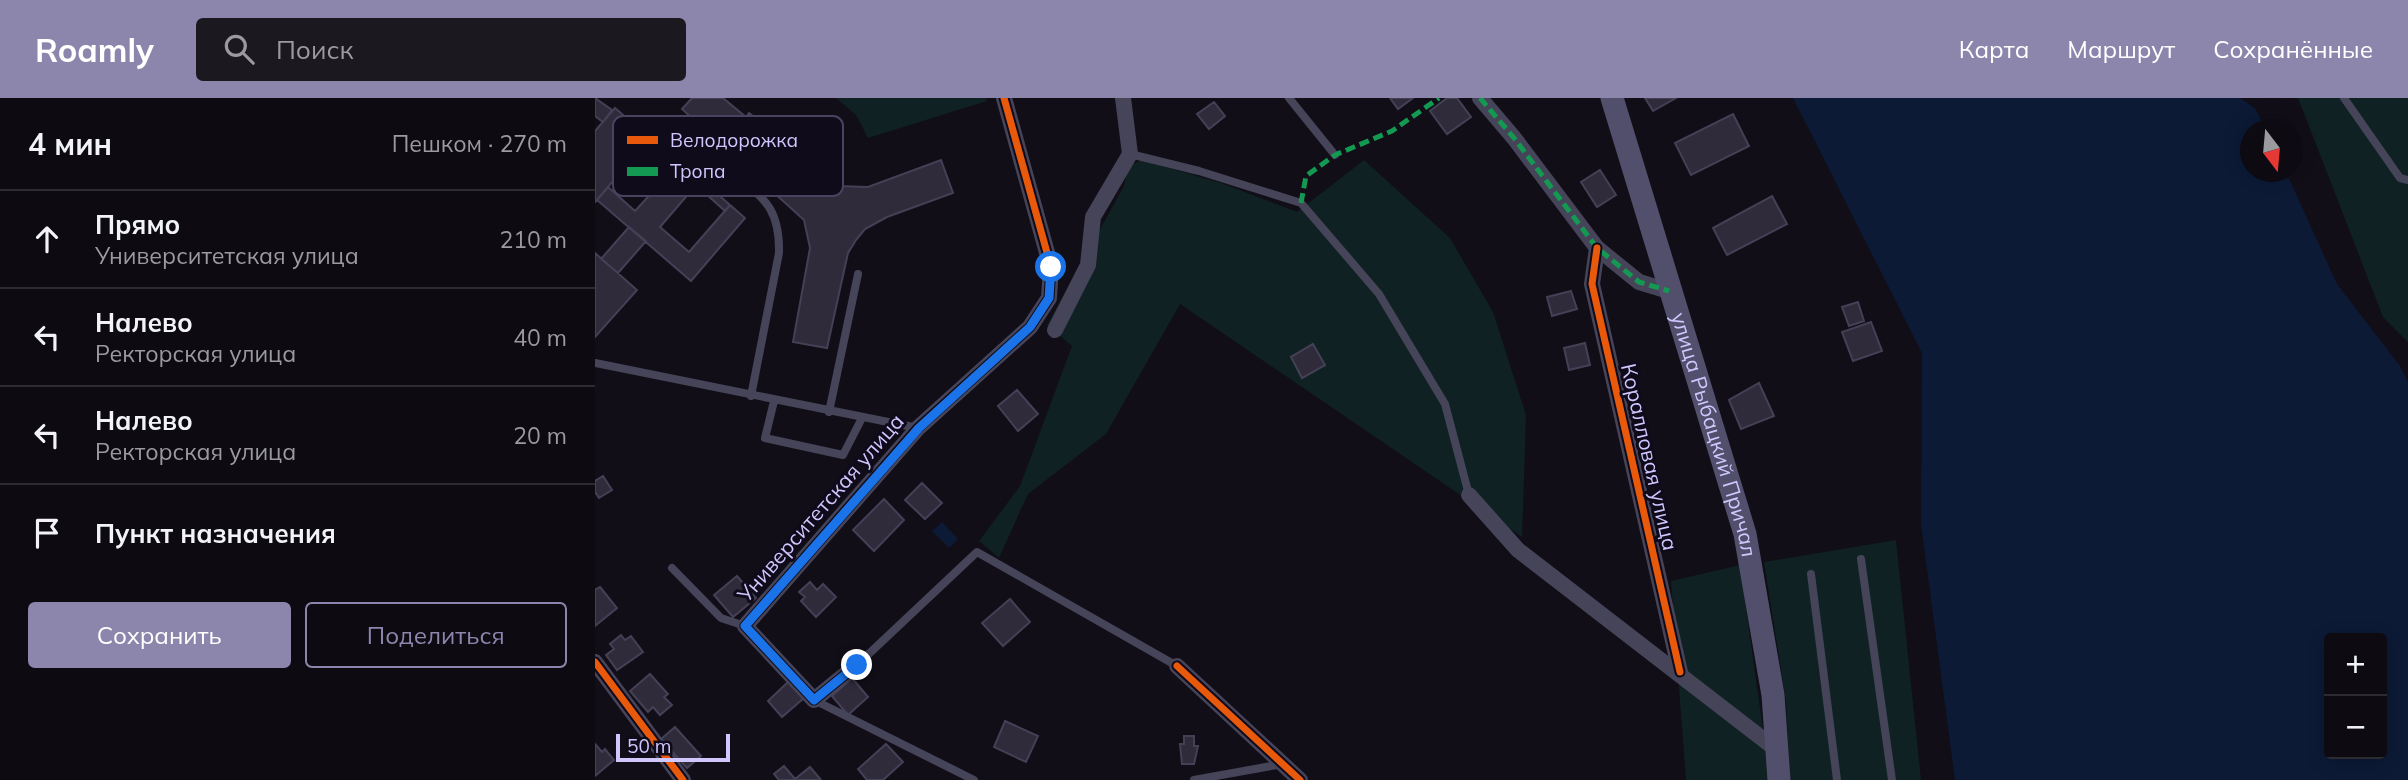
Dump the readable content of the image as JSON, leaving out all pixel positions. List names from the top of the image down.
{
  "streets": {
    "main road": ["улица Рыбацкий Причал"],
    "street": ["Коралловая улица", "Университетская улица"]
  },
  "legend": ["Велодорожка", "Тропа"],
  "scale_bar": "50 m",
  "north": "bottom",
  "page": {
    "header": "Roamly",
    "search": "Поиск",
    "nav": ["Карта", "Маршрут", "Сохранённые"],
    "heading": ["4 мин", "Пешком · 270 m"],
    "list": [
      ["Прямо", "Университетская улица", "210 m"],
      ["Налево", "Ректорская улица", "40 m"],
      ["Налево", "Ректорская улица", "20 m"],
      "Пункт назначения"
    ],
    "buttons": ["Сохранить", "Поделиться"],
    "map_buttons": ["+", "−"],
    "scale": "50 m"
  }
}
